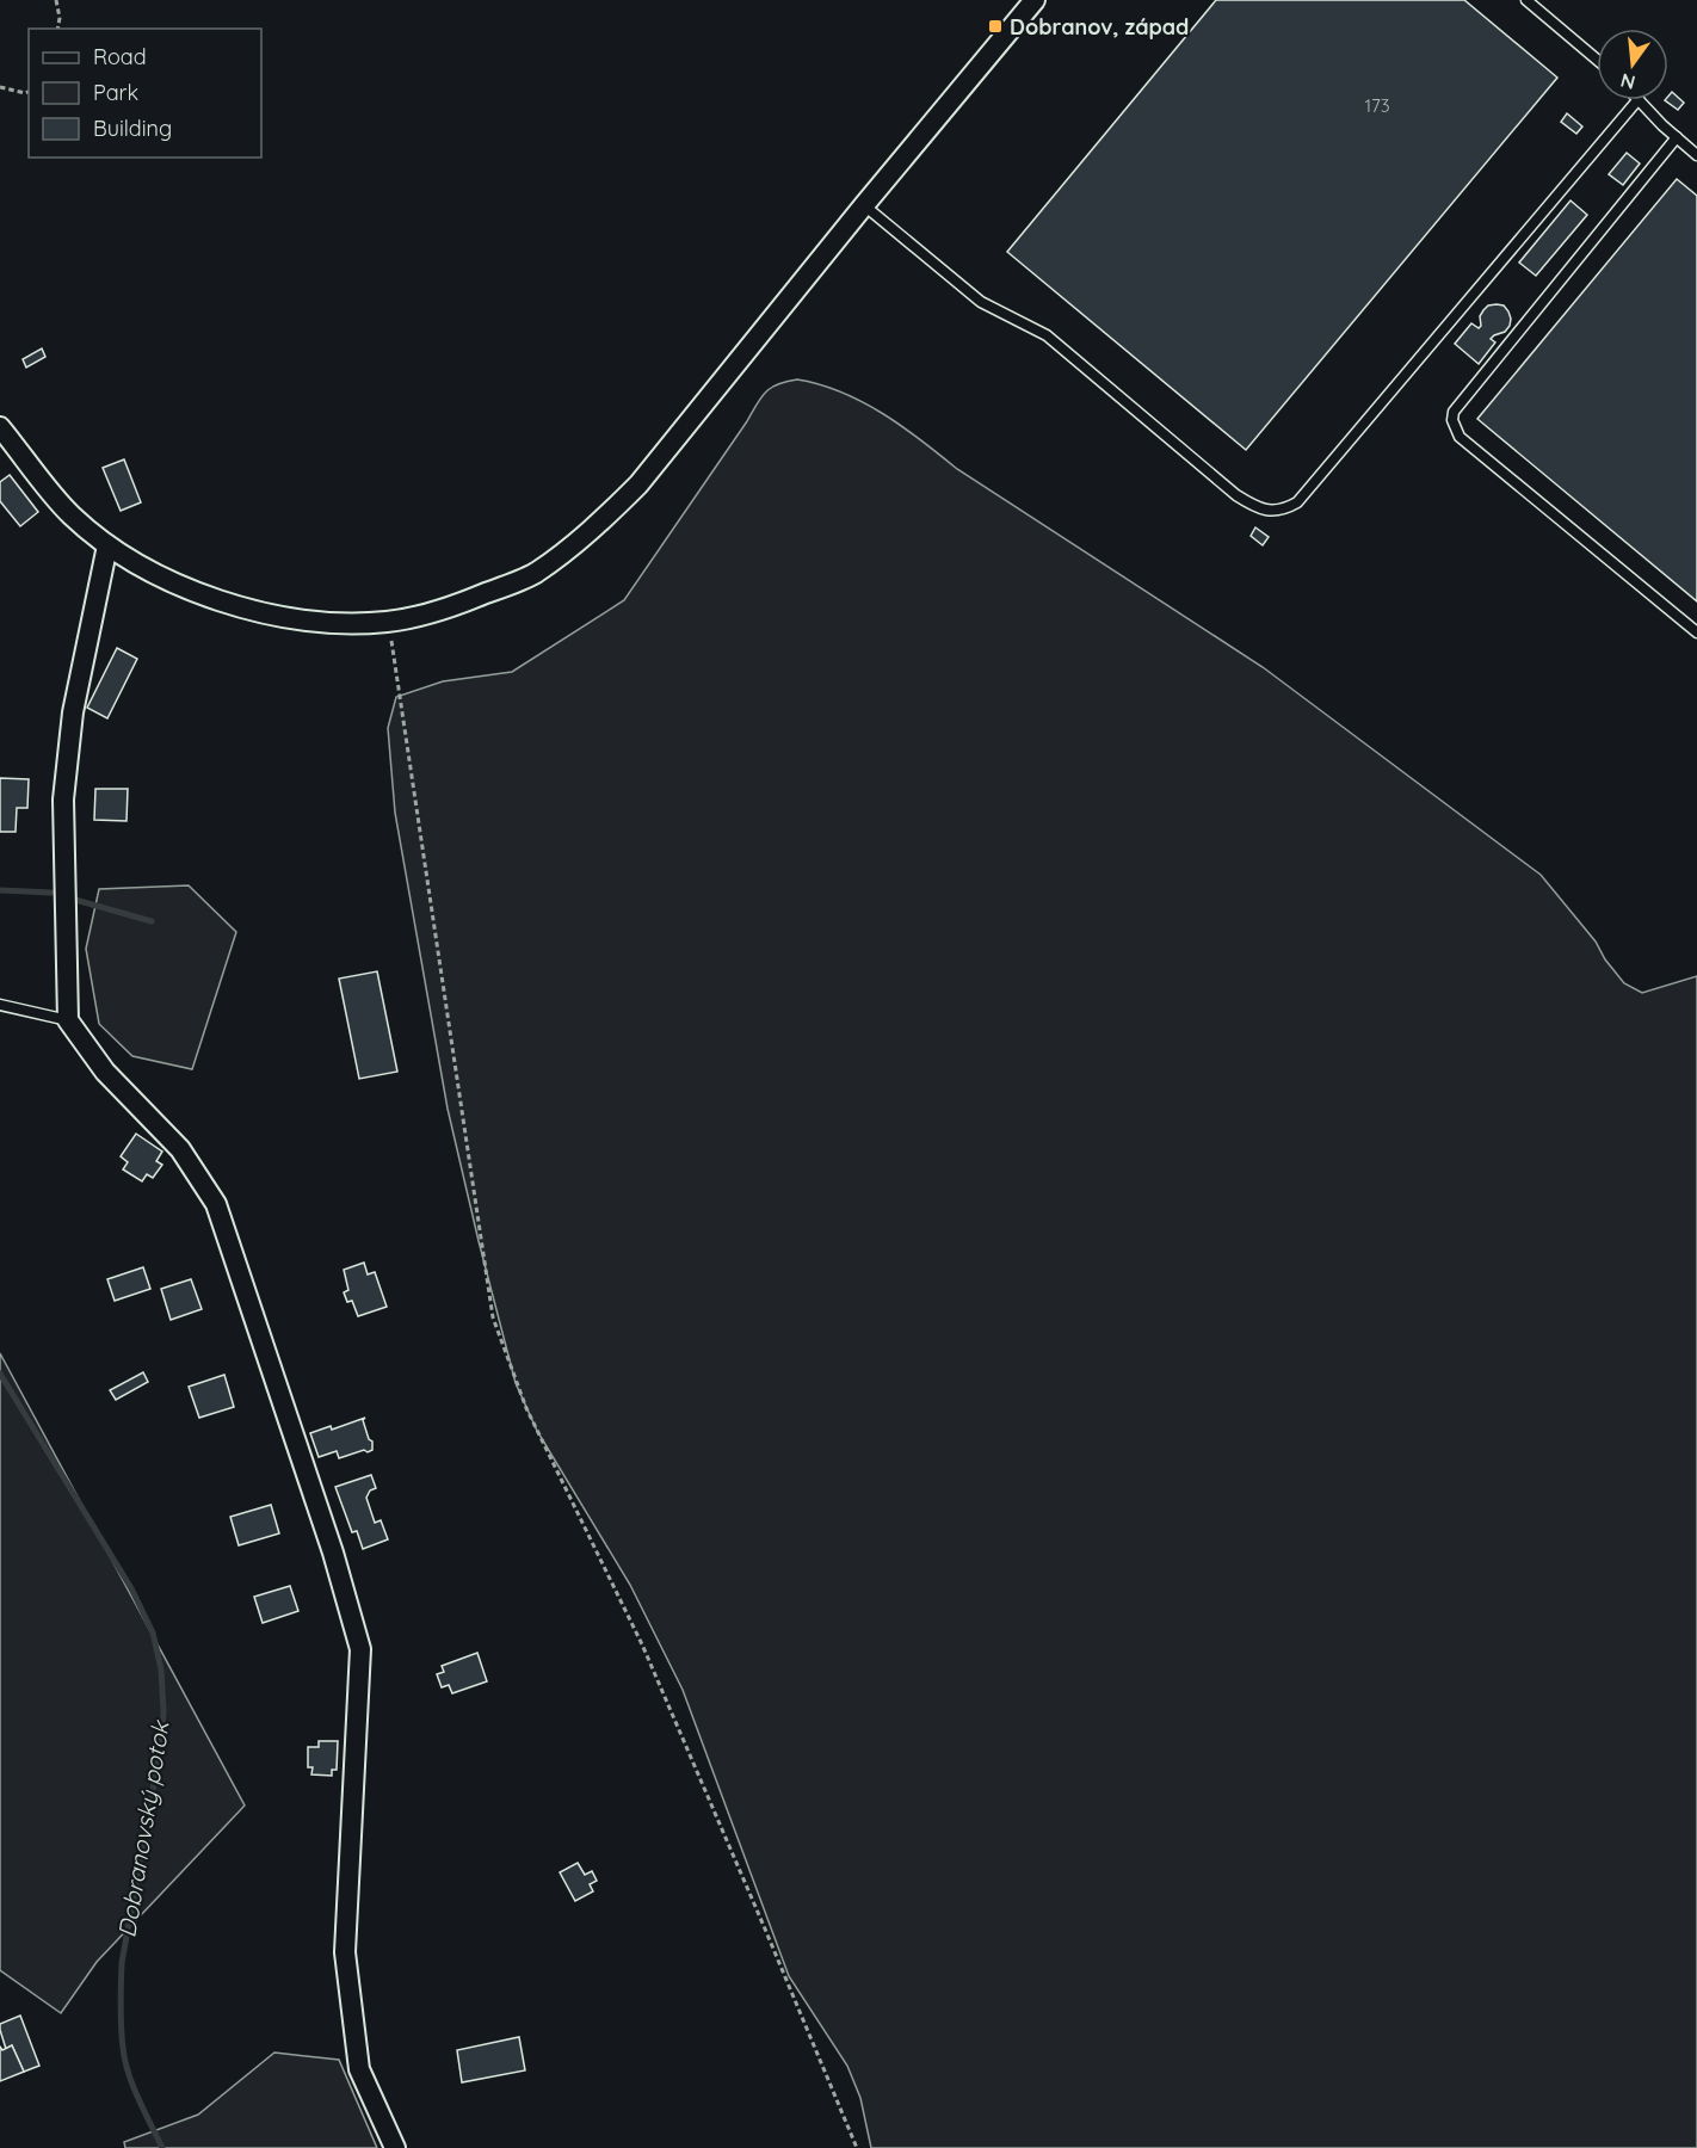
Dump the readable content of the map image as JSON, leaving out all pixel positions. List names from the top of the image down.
{
  "water": ["Dobranovský potok"],
  "places": {
    "transit": ["Dobranov, západ"]
  },
  "house_numbers": ["173"],
  "legend": ["Road", "Park", "Building"],
  "north": "bottom"
}
